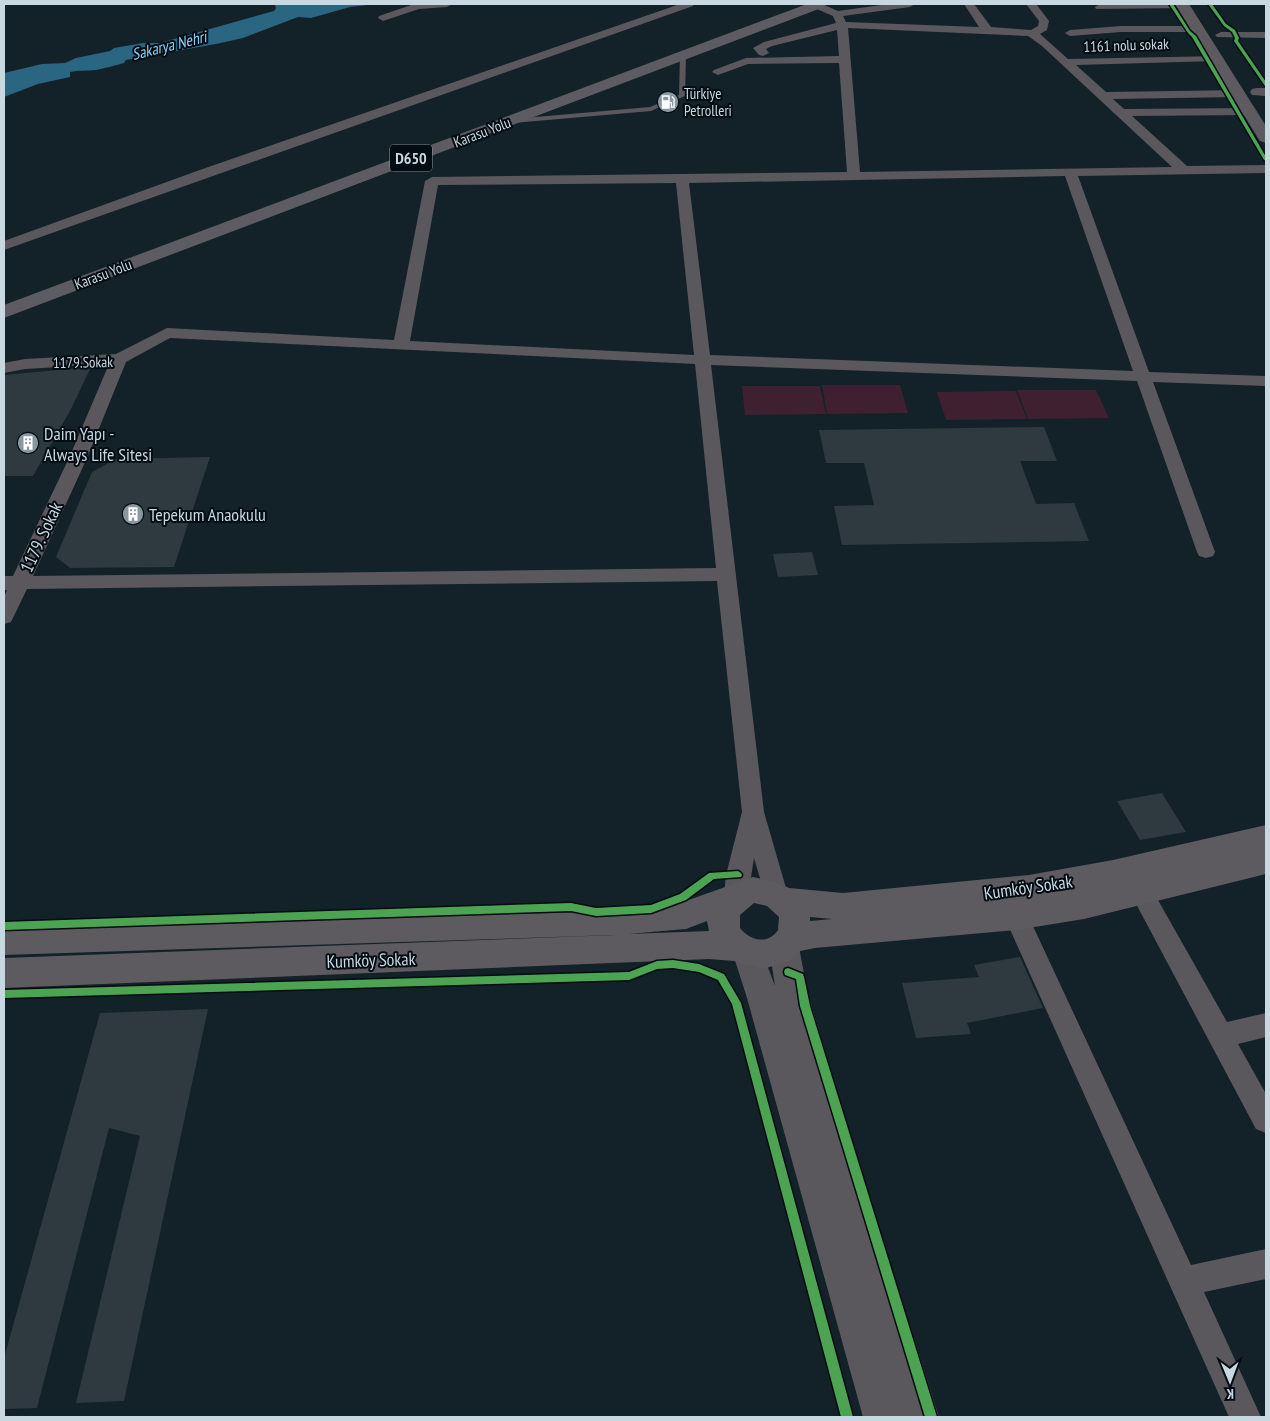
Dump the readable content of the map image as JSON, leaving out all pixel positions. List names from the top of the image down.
{
  "streets": {
    "highway": ["Karasu Yolu", "D650"],
    "main road": ["Kumköy Sokak"],
    "street": ["1161 nolu sokak", "1179.Sokak", "1179. Sokak"]
  },
  "crossings": [
    ["1179.Sokak", "1179. Sokak"]
  ],
  "water": ["Sakarya Nehri"],
  "places": {
    "fuel station": ["Türkiye Petrolleri"],
    "building": ["Daim Yapı - Always Life Sitesi", "Tepekum Anaokulu"]
  },
  "north": "bottom"
}
